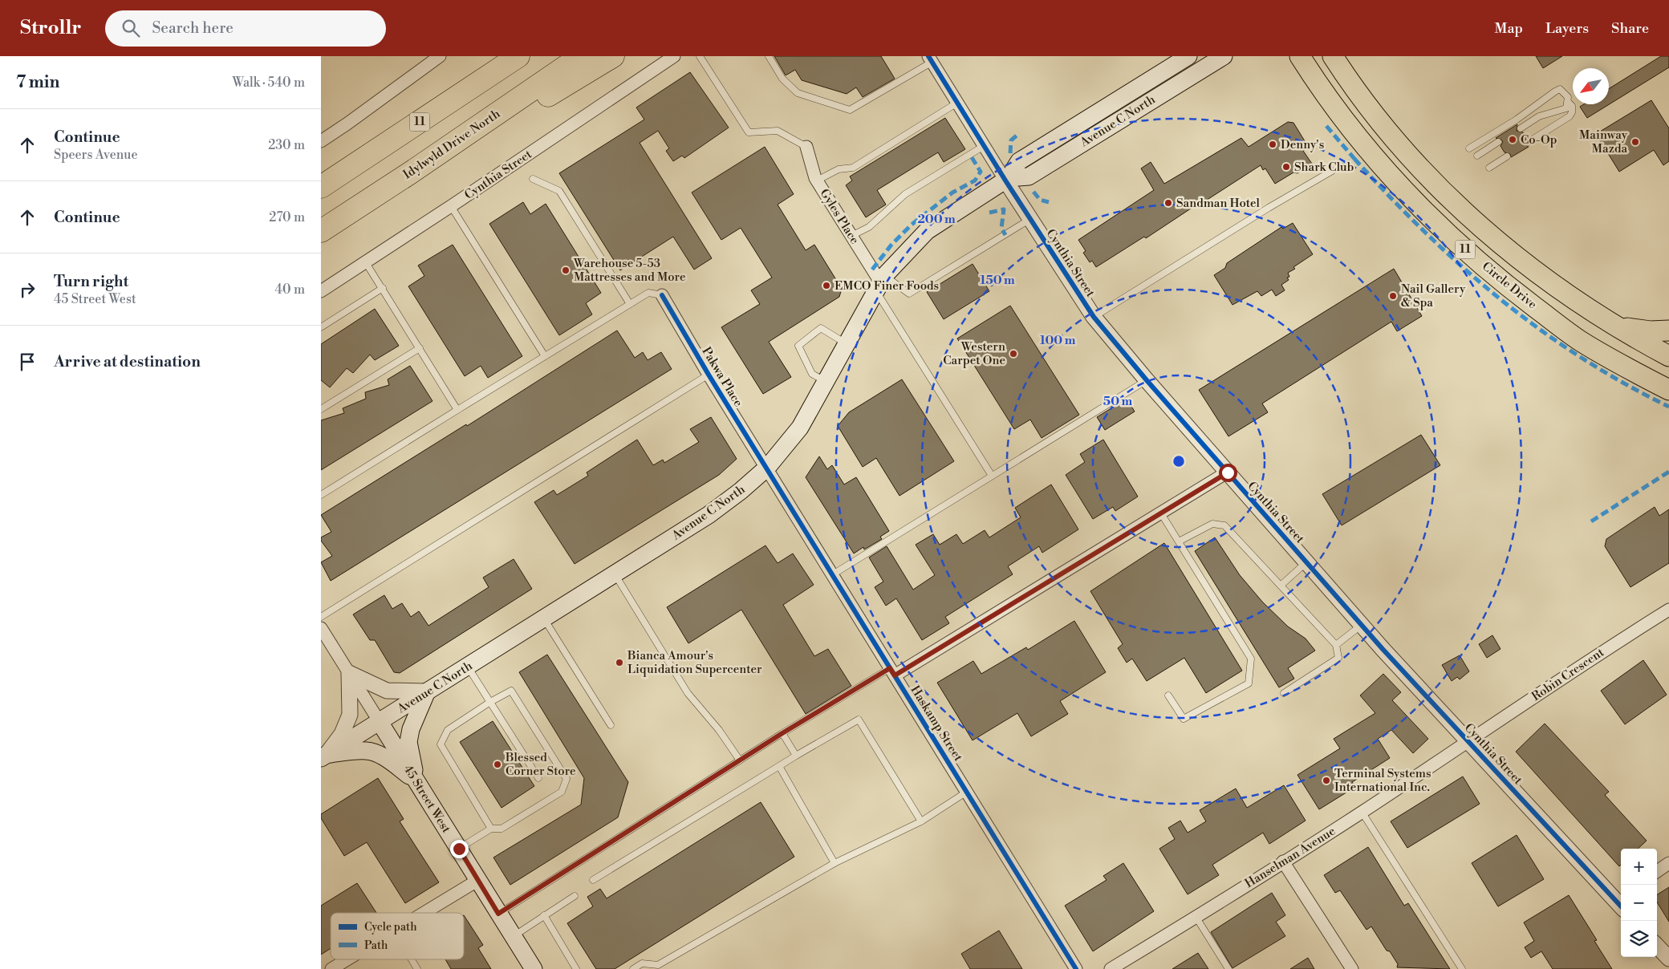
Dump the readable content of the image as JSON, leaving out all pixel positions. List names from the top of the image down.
{
  "streets": {
    "highway": ["11", "Idylwyld Drive North", "Circle Drive"],
    "main road": ["Avenue C North", "45 Street West"],
    "street": [
      "Cynthia Street",
      "Gyles Place",
      "Pakwa Place",
      "Robin Crescent",
      "Haskamp Street",
      "Hanselman Avenue"
    ]
  },
  "crossings": [
    ["Avenue C North", "Cynthia Street"],
    ["Avenue C North", "Gyles Place"],
    ["Avenue C North", "Pakwa Place"],
    ["Avenue C North", "Haskamp Street"],
    ["Avenue C North", "45 Street West"],
    ["Cynthia Street", "Robin Crescent"],
    ["Cynthia Street", "Hanselman Avenue"],
    ["Pakwa Place", "Haskamp Street"],
    ["Robin Crescent", "Hanselman Avenue"]
  ],
  "places": [
    "Co-Op",
    "Mainway Mazda",
    "Denny's",
    "Shark Club",
    "Sandman Hotel",
    "Warehouse 5-53 Mattresses and More",
    "EMCO Finer Foods",
    "Nail Gallery & Spa",
    "Western Carpet One",
    "Bianca Amour's Liquidation Supercenter",
    "Blessed Corner Store",
    "Terminal Systems International Inc."
  ],
  "legend": ["Cycle path", "Path"],
  "north": "bottom left",
  "page": {
    "header": "Strollr",
    "search": "Search here",
    "nav": ["Map", "Layers", "Share"],
    "heading": ["7 min", "Walk · 540 m"],
    "list": [
      ["Continue", "Speers Avenue", "230 m"],
      ["Continue", "270 m"],
      ["Turn right", "45 Street West", "40 m"],
      "Arrive at destination"
    ],
    "map_buttons": ["+", "−"]
  },
  "rings": [
    "200 m",
    "150 m",
    "100 m",
    "50 m"
  ]
}
